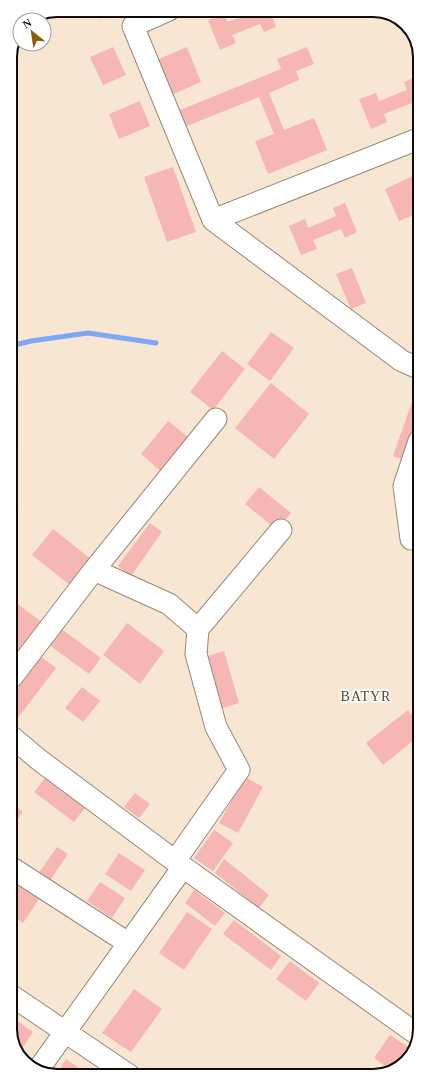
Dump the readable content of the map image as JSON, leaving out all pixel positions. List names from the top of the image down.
{
  "districts": ["BATYR"],
  "north": "top left"
}
